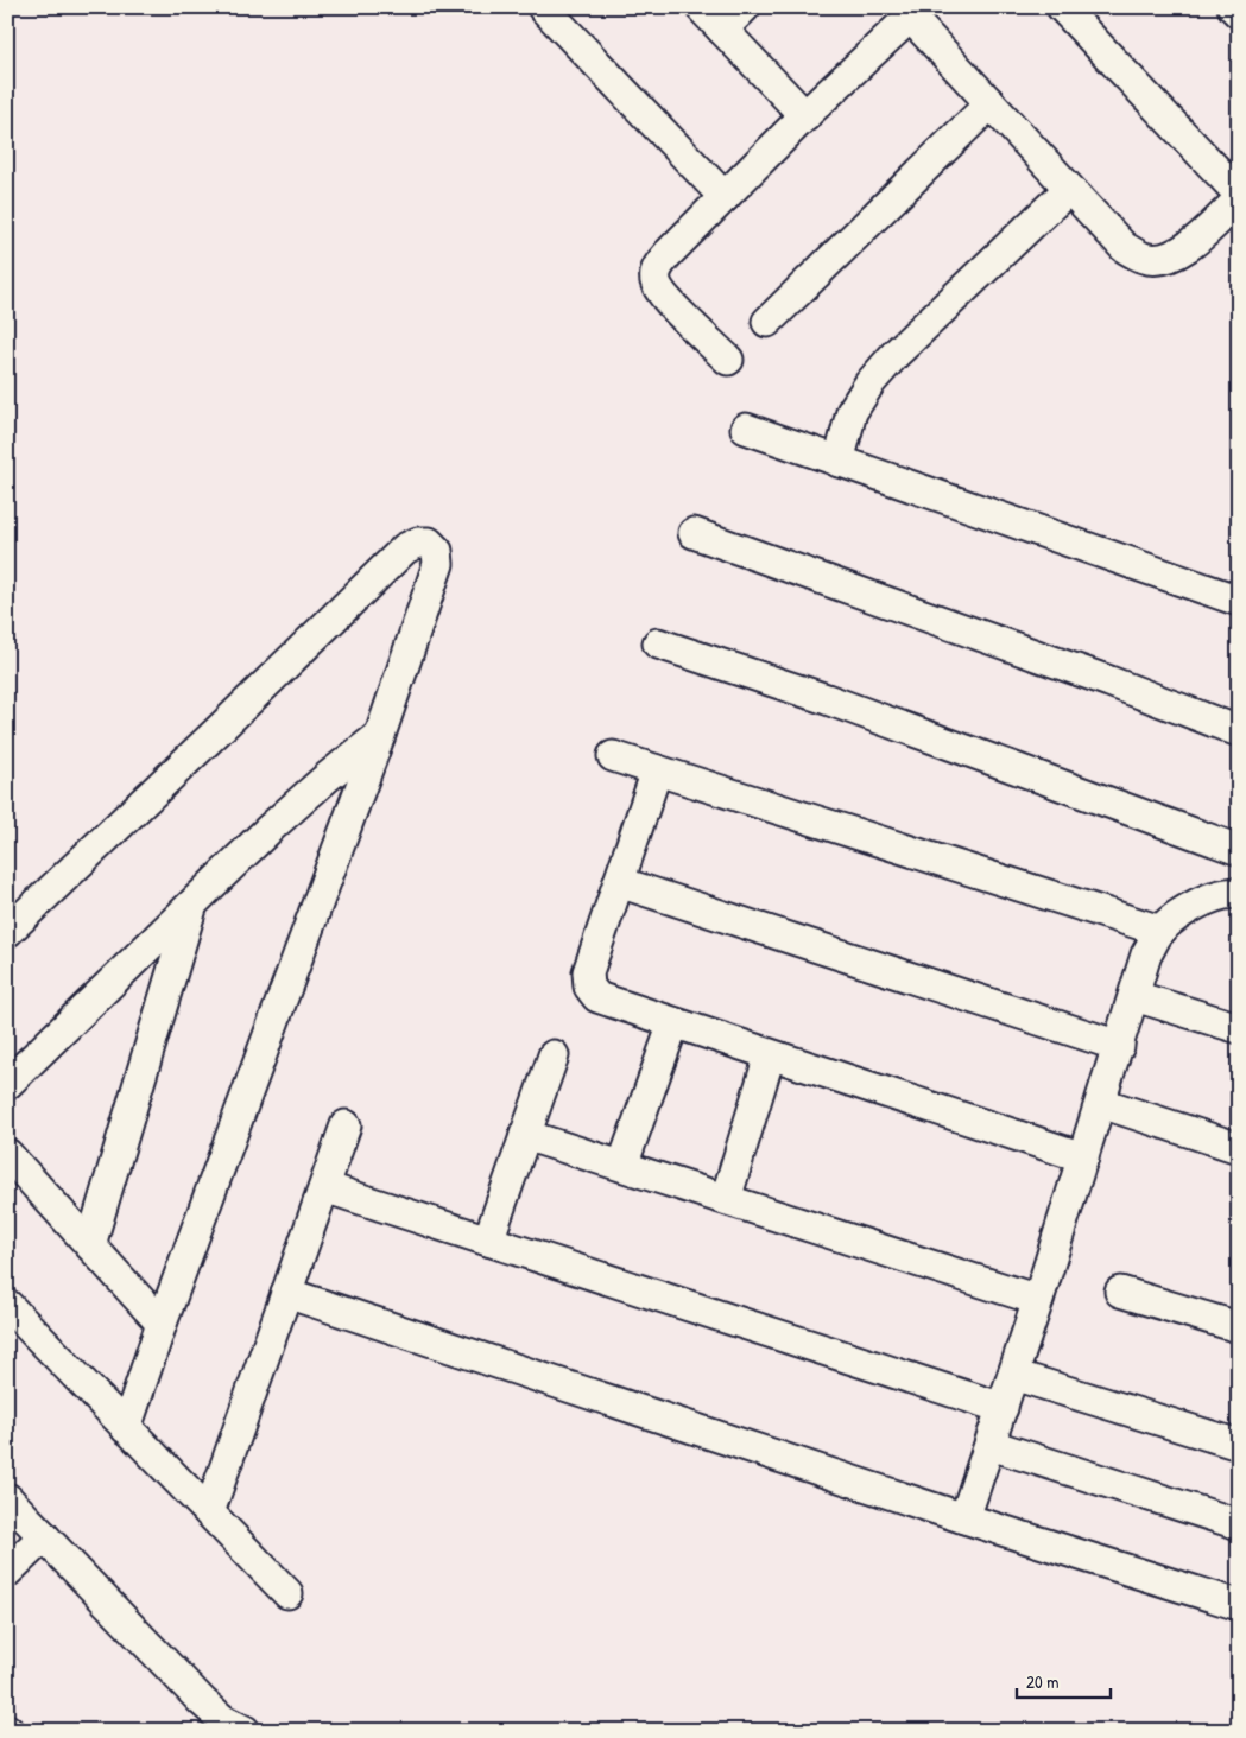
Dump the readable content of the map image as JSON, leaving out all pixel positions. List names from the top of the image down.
{
  "scale_bar": "20 m"
}
